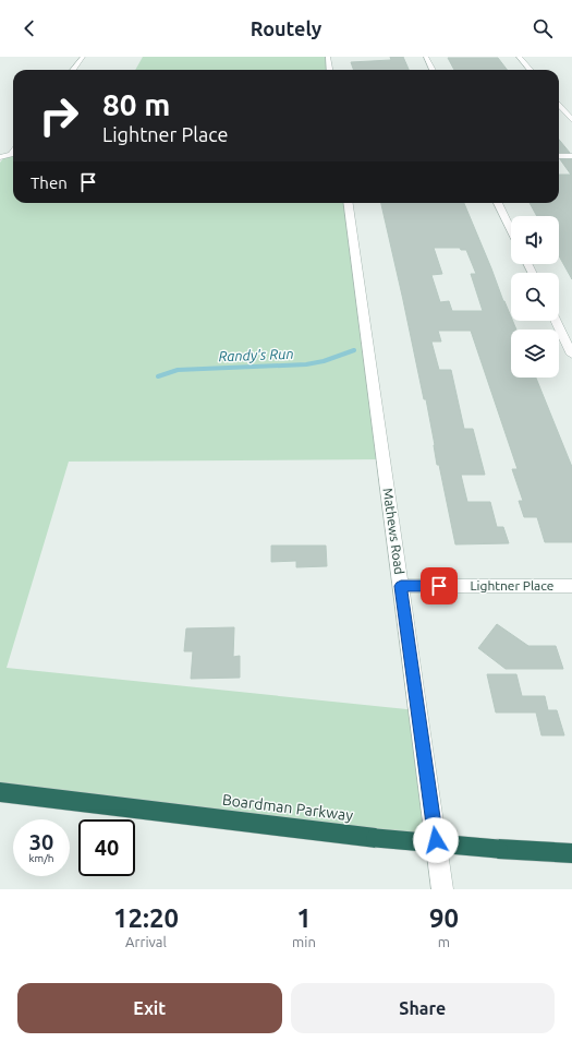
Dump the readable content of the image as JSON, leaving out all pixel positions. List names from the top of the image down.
{
  "streets": {
    "highway": ["Boardman Parkway"],
    "street": ["Mathews Road", "Lightner Place"]
  },
  "crossings": [
    ["Mathews Road", "Lightner Place"]
  ],
  "water": ["Randy's Run"],
  "page": {
    "header": "Routely",
    "turn": ["80 m", "Lightner Place"],
    "then": "Then",
    "speed": "30 km/h",
    "limit": "40",
    "eta": [
      "12:20",
      "Arrival",
      "1",
      "min",
      "90",
      "m"
    ],
    "buttons": ["Exit", "Share"]
  }
}
